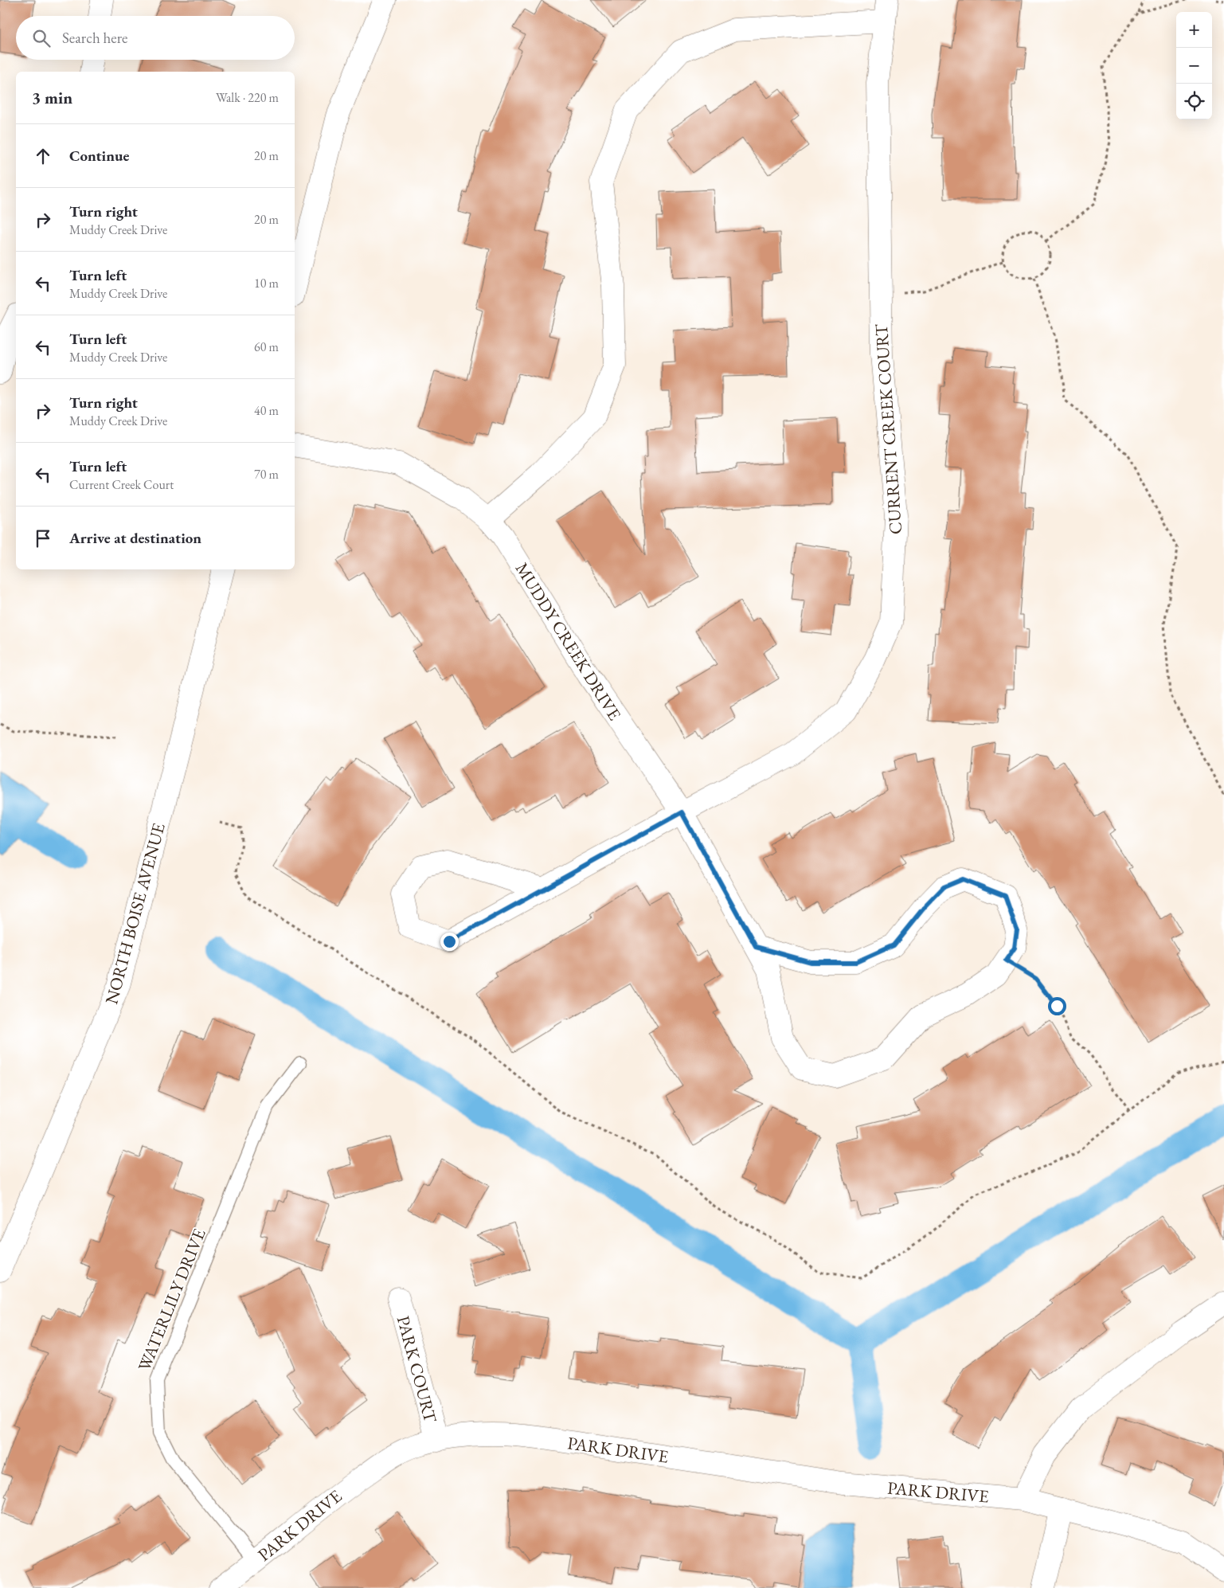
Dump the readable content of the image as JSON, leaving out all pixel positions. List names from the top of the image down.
{
  "streets": {
    "street": [
      "CURRENT CREEK COURT",
      "MUDDY CREEK DRIVE",
      "NORTH BOISE AVENUE",
      "PARK COURT",
      "PARK DRIVE"
    ],
    "lane": ["WATERLILY DRIVE"]
  },
  "crossings": [
    ["CURRENT CREEK COURT", "MUDDY CREEK DRIVE"],
    ["WATERLILY DRIVE", "PARK DRIVE"],
    ["PARK COURT", "PARK DRIVE"]
  ],
  "page": {
    "map_buttons": ["+", "−"],
    "search": "Search here",
    "heading": ["3 min", "Walk · 220 m"],
    "list": [
      ["Continue", "20 m"],
      ["Turn right", "Muddy Creek Drive", "20 m"],
      ["Turn left", "Muddy Creek Drive", "10 m"],
      ["Turn left", "Muddy Creek Drive", "60 m"],
      ["Turn right", "Muddy Creek Drive", "40 m"],
      ["Turn left", "Current Creek Court", "70 m"],
      "Arrive at destination"
    ]
  }
}
